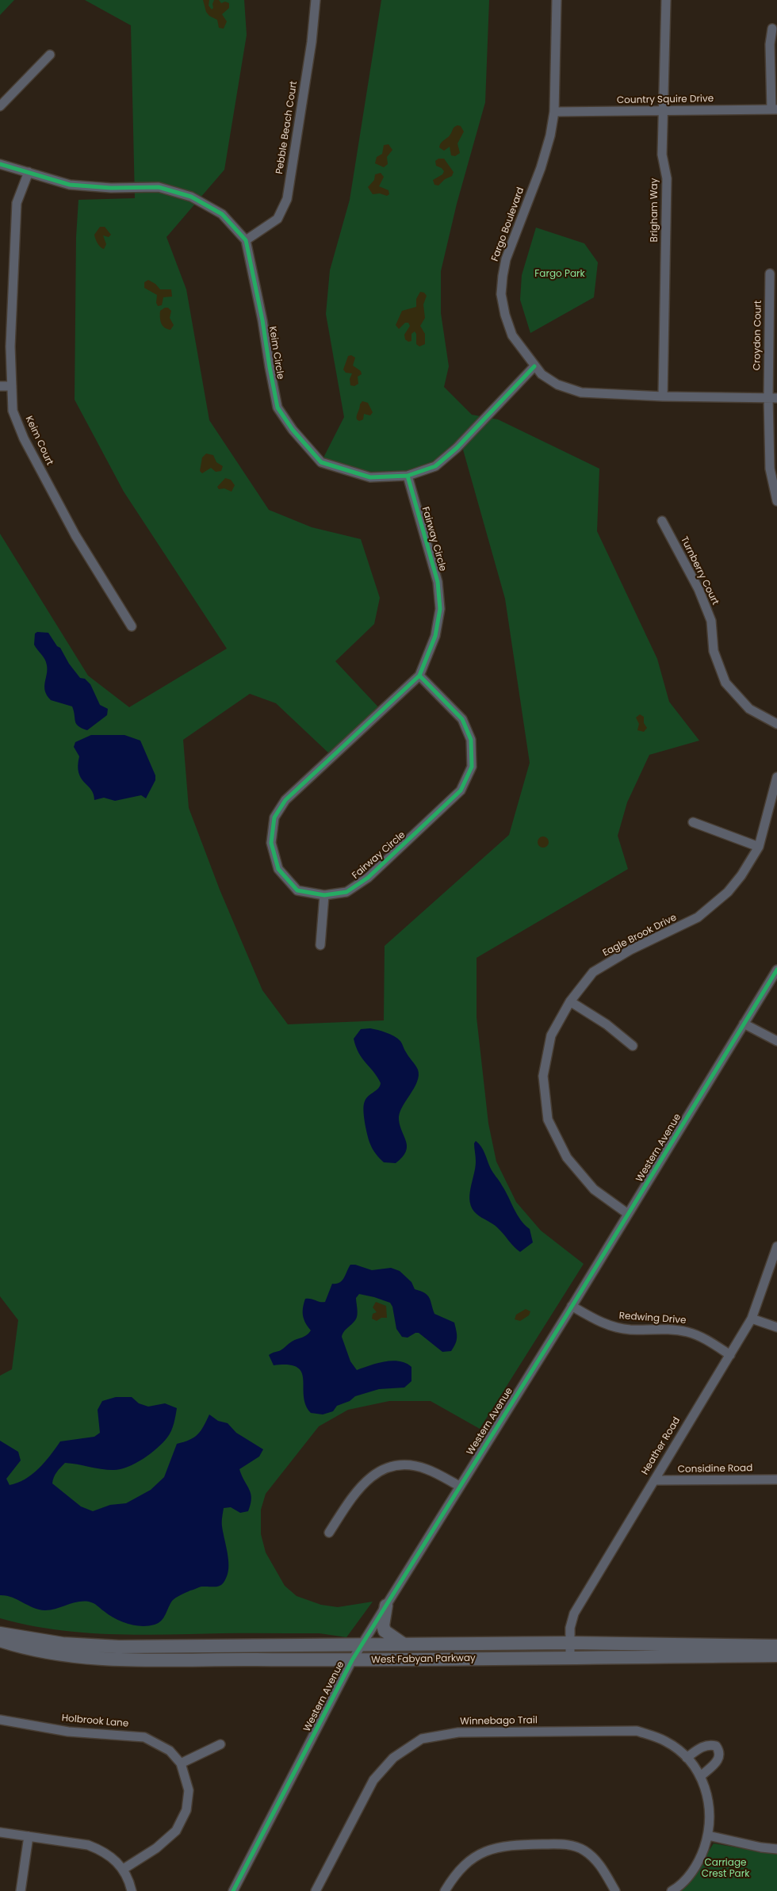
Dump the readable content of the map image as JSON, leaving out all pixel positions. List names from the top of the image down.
{
  "streets": {
    "main road": ["West Fabyan Parkway"],
    "street": [
      "Country Squire Drive",
      "Pebble Beach Court",
      "Brigham Way",
      "Fargo Boulevard",
      "Croydon Court",
      "Keim Circle",
      "Keim Court",
      "Fairway Circle",
      "Turnberry Court",
      "Eagle Brook Drive",
      "Western Avenue",
      "Redwing Drive",
      "Heather Road",
      "Considine Road",
      "Holbrook Lane",
      "Winnebago Trail"
    ]
  },
  "crossings": [
    ["Country Squire Drive", "Brigham Way"],
    ["Country Squire Drive", "Fargo Boulevard"],
    ["Pebble Beach Court", "Keim Circle"],
    ["Brigham Way", "Fargo Boulevard"],
    ["Fargo Boulevard", "Croydon Court"],
    ["Fargo Boulevard", "Keim Circle"],
    ["Keim Circle", "Fairway Circle"],
    ["Eagle Brook Drive", "Western Avenue"],
    ["Western Avenue", "Redwing Drive"],
    ["Western Avenue", "West Fabyan Parkway"],
    ["Redwing Drive", "Heather Road"],
    ["Heather Road", "Considine Road"],
    ["Heather Road", "West Fabyan Parkway"]
  ],
  "parks": ["Fargo Park", "Carriage Crest Park"]
}
